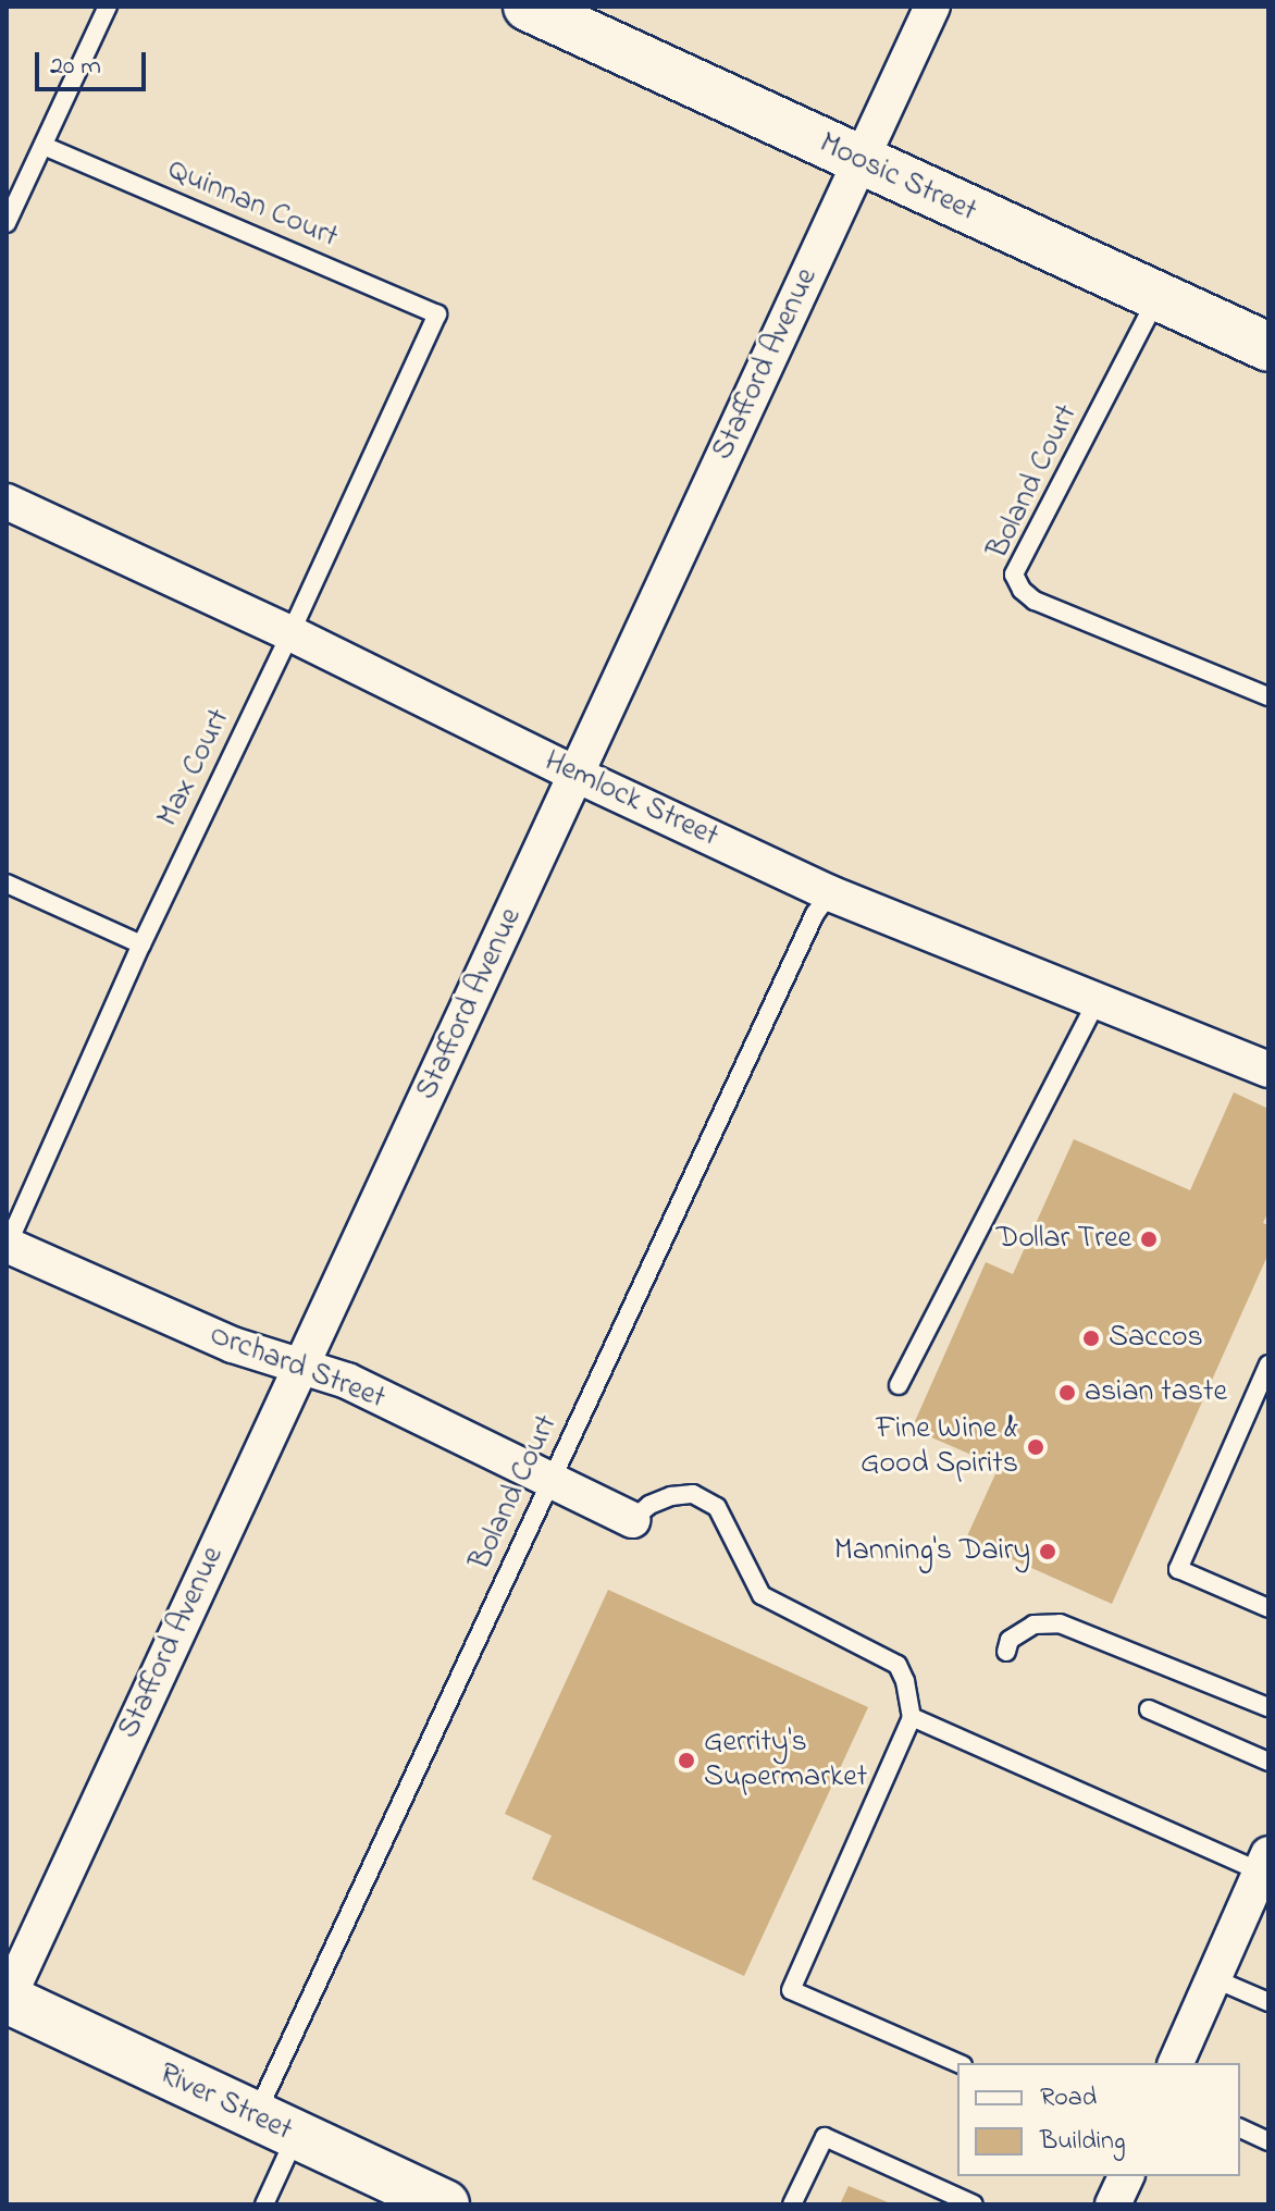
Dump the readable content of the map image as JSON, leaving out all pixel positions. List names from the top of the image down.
{
  "streets": {
    "main road": ["Moosic Street", "River Street"],
    "street": ["Stafford Avenue", "Hemlock Street", "Orchard Street"],
    "lane": ["Quinnan Court", "Boland Court", "Max Court"]
  },
  "crossings": [
    ["Moosic Street", "Stafford Avenue"],
    ["Moosic Street", "Boland Court"],
    ["Quinnan Court", "Max Court"],
    ["Stafford Avenue", "Hemlock Street"],
    ["Stafford Avenue", "Orchard Street"],
    ["Stafford Avenue", "River Street"],
    ["Boland Court", "Hemlock Street"],
    ["Boland Court", "Orchard Street"],
    ["Boland Court", "River Street"],
    ["Max Court", "Hemlock Street"],
    ["Max Court", "Orchard Street"]
  ],
  "places": [
    "Dollar Tree",
    "Saccos",
    "asian taste",
    "Fine Wine & Good Spirits",
    "Manning's Dairy",
    "Gerrity's Supermarket"
  ],
  "legend": ["Road", "Building"],
  "scale_bar": "20 m"
}
